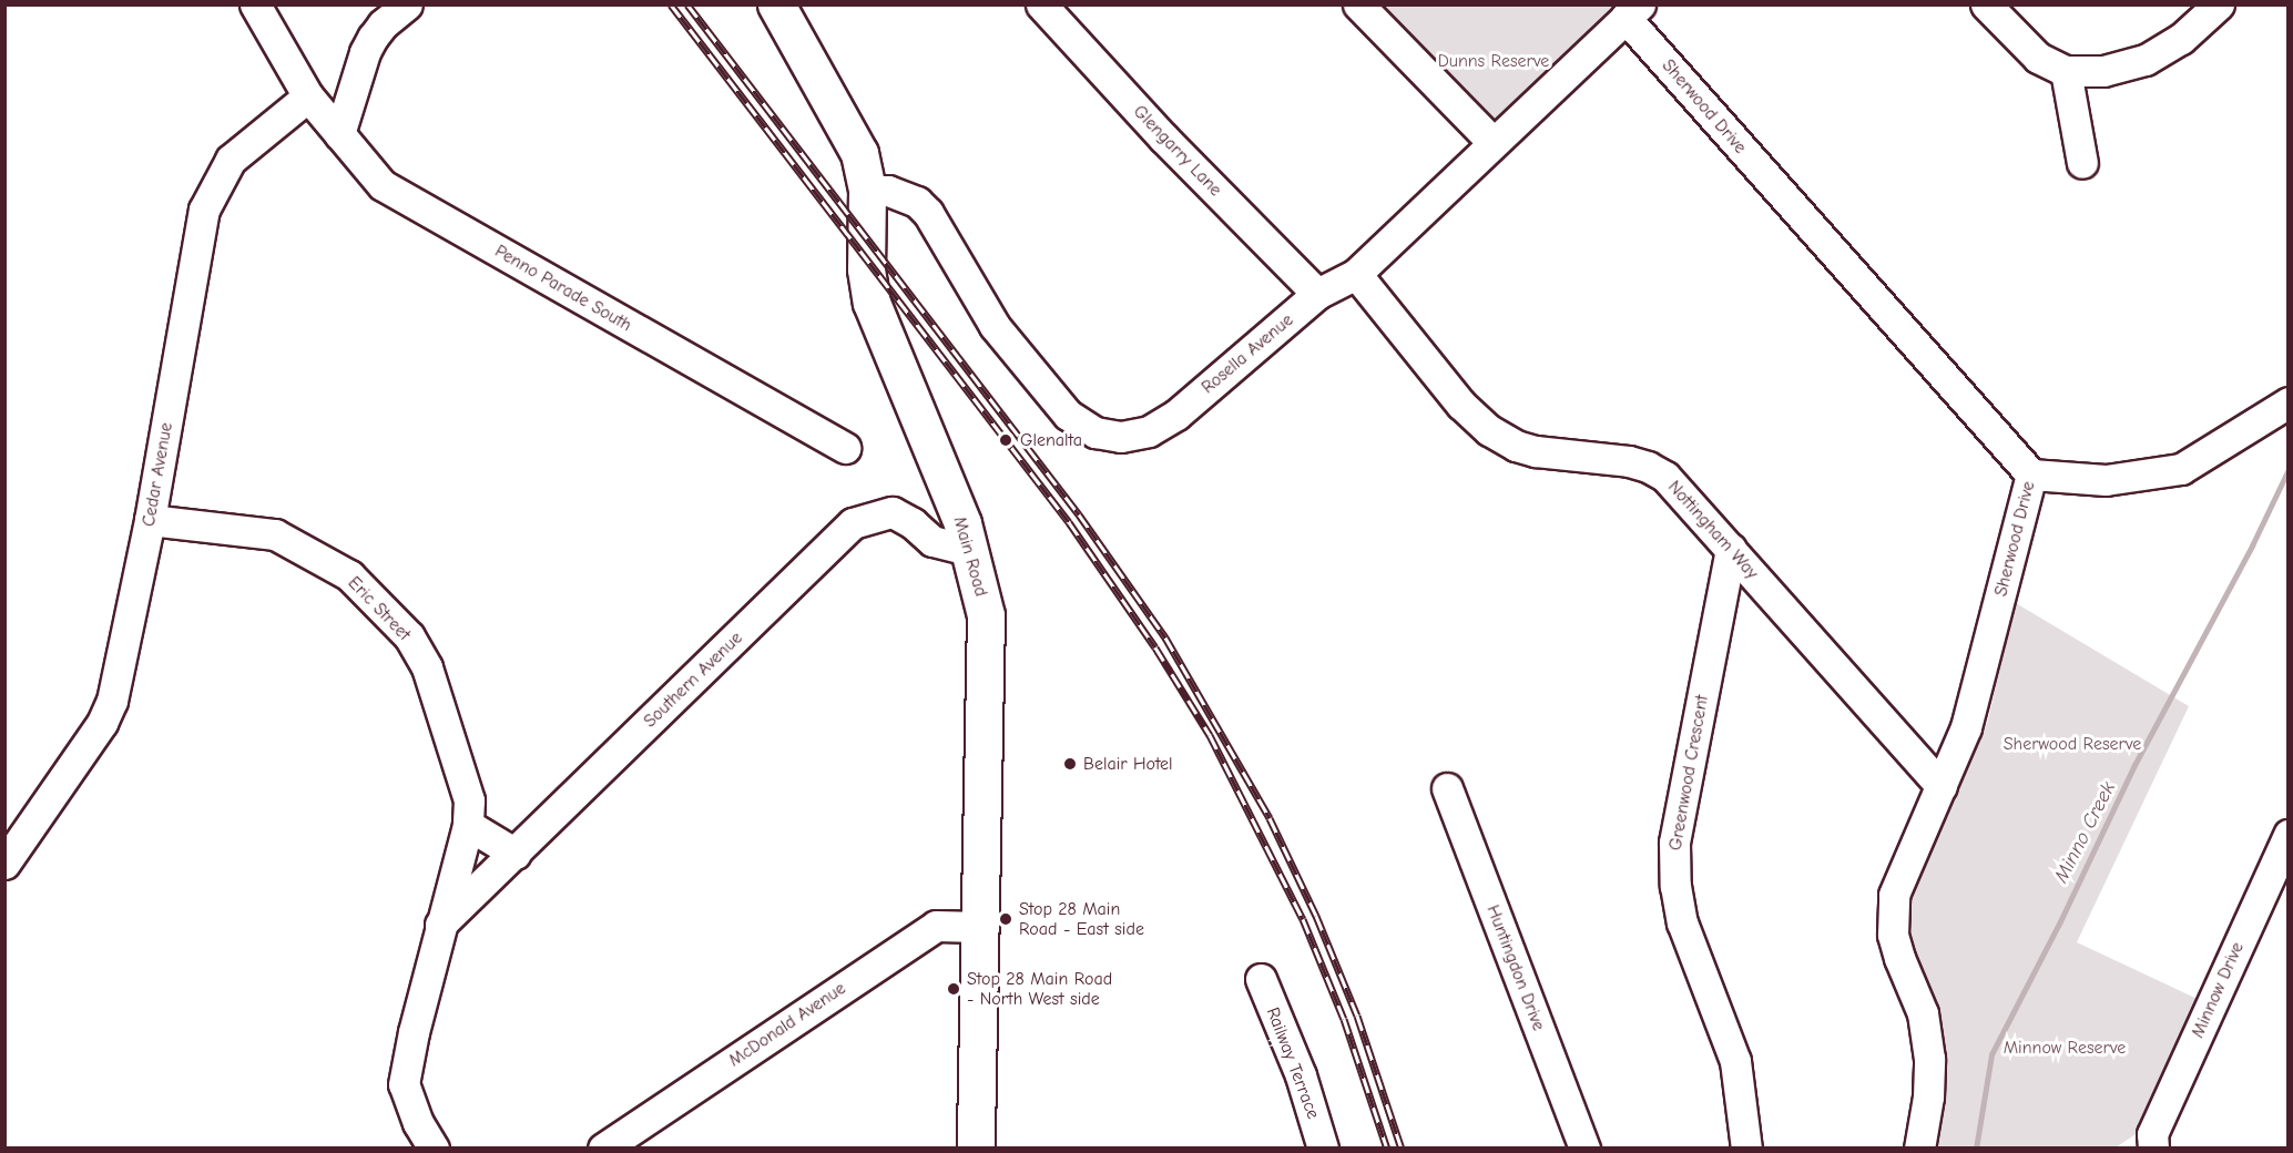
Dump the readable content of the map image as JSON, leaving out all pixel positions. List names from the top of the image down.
{
  "streets": {
    "main road": ["Main Road"],
    "street": [
      "Sherwood Drive",
      "Glengarry Lane",
      "Penno Parade South",
      "Rosella Avenue",
      "Cedar Avenue",
      "Nottingham Way",
      "Eric Street",
      "Southern Avenue",
      "Greenwood Crescent",
      "Huntingdon Drive",
      "Minnow Drive",
      "McDonald Avenue",
      "Railway Terrace"
    ]
  },
  "crossings": [
    ["Sherwood Drive", "Rosella Avenue"],
    ["Sherwood Drive", "Nottingham Way"],
    ["Glengarry Lane", "Rosella Avenue"],
    ["Penno Parade South", "Cedar Avenue"],
    ["Rosella Avenue", "Nottingham Way"],
    ["Rosella Avenue", "Main Road"],
    ["Cedar Avenue", "Eric Street"],
    ["Nottingham Way", "Greenwood Crescent"],
    ["Main Road", "Southern Avenue"],
    ["Main Road", "McDonald Avenue"]
  ],
  "water": ["Minno Creek"],
  "parks": ["Dunns Reserve", "Sherwood Reserve", "Minnow Reserve"],
  "places": [
    "Glenalta",
    "Belair Hotel",
    "Stop 28 Main Road - East side",
    "Stop 28 Main Road - North West side"
  ]
}
